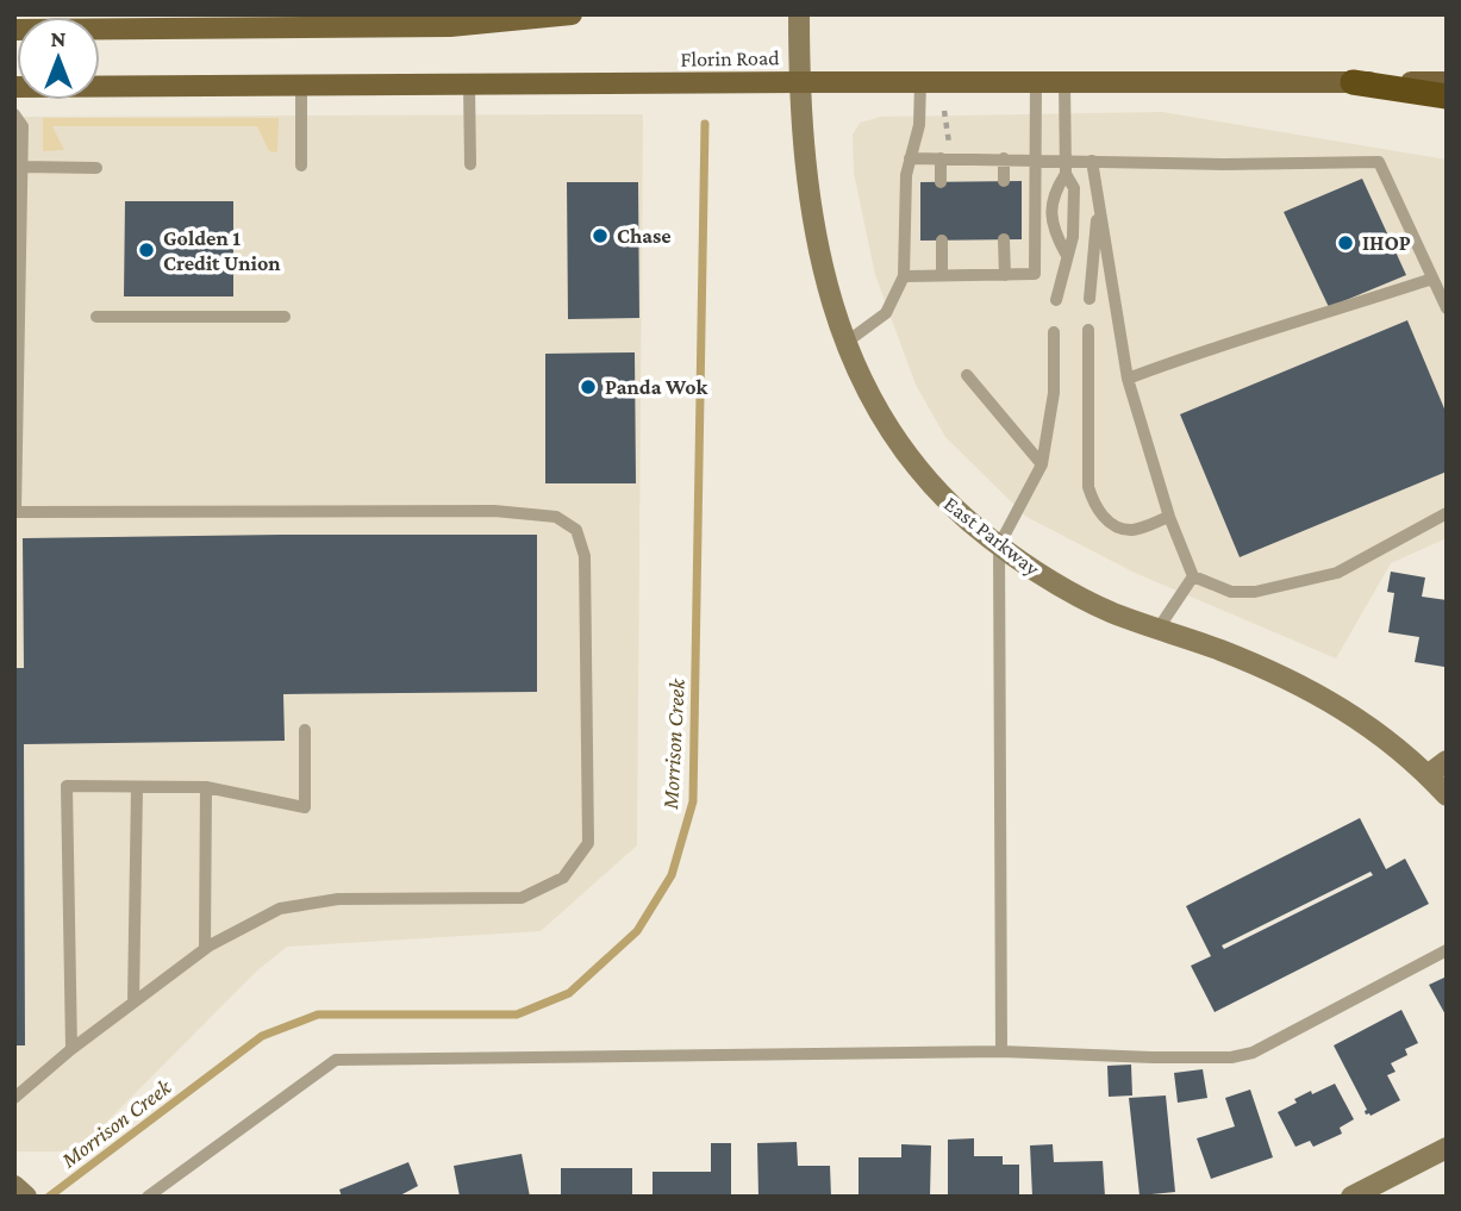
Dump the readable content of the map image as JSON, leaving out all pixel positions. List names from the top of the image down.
{
  "streets": {
    "main road": ["Florin Road"],
    "street": ["East Parkway"]
  },
  "crossings": [
    ["Florin Road", "East Parkway"]
  ],
  "water": ["Morrison Creek"],
  "places": [
    "Chase",
    "IHOP",
    "Golden 1 Credit Union",
    "Panda Wok"
  ],
  "north": "top"
}
